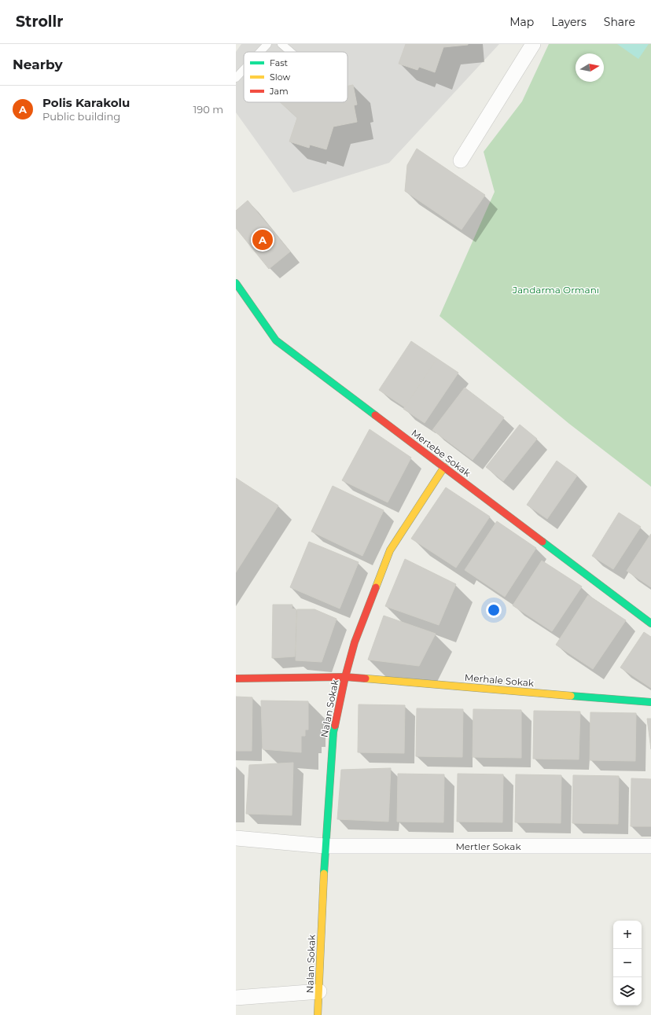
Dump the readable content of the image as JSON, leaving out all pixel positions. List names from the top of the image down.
{
  "streets": {
    "street": [
      "Mertebe Sokak",
      "Merhale Sokak",
      "Nalan Sokak",
      "Mertler Sokak"
    ]
  },
  "crossings": [
    ["Mertebe Sokak", "Nalan Sokak"],
    ["Merhale Sokak", "Nalan Sokak"],
    ["Nalan Sokak", "Mertler Sokak"]
  ],
  "parks": ["Jandarma Ormanı"],
  "legend": ["Fast", "Slow", "Jam"],
  "north": "right",
  "page": {
    "header": "Strollr",
    "nav": ["Map", "Layers", "Share"],
    "heading": "Nearby",
    "list": [
      {
        "mark": "A",
        "name": "Polis Karakolu",
        "note": "Public building",
        "value": "190 m"
      }
    ],
    "pins": "A",
    "map_buttons": ["+", "−"]
  }
}
